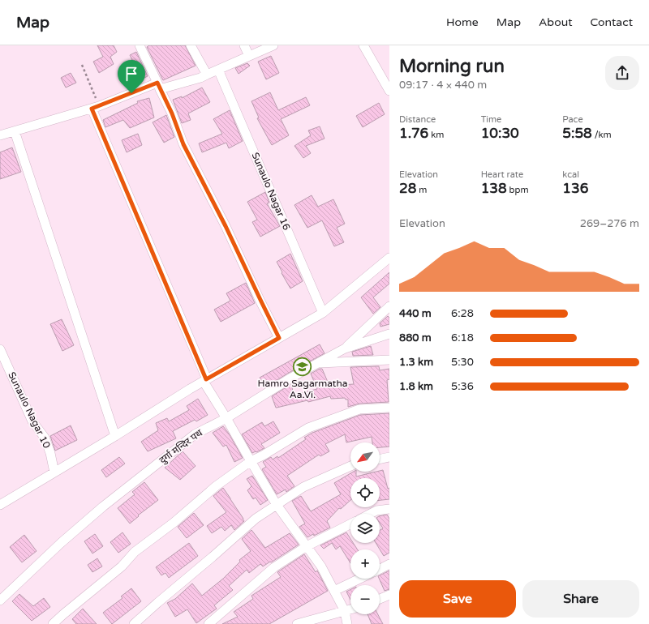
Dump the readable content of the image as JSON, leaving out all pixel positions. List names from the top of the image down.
{
  "streets": {
    "street": ["Sunaulo Nagar 16", "Sunaulo Nagar 10", "दुर्गा मन्दिर पथ"]
  },
  "places": {
    "school or university": ["Hamro Sagarmatha Aa.Vi."]
  },
  "north": "bottom left",
  "page": {
    "header": "Map",
    "nav": [
      "Home",
      "Map",
      "About",
      "Contact"
    ],
    "heading": ["Morning run", "09:17 · 4 × 440 m"],
    "stats": [
      ["Distance", "1.76 km"],
      ["Time", "10:30"],
      ["Pace", "5:58 /km"],
      ["Elevation", "28 m"],
      ["Heart rate", "138 bpm"],
      ["kcal", "136"]
    ],
    "chart": ["Elevation", "269–276 m"],
    "list": [
      {
        "name": "440 m",
        "note": "6:28"
      },
      {
        "name": "880 m",
        "note": "6:18"
      },
      {
        "name": "1.3 km",
        "note": "5:30"
      },
      {
        "name": "1.8 km",
        "note": "5:36"
      }
    ],
    "map_buttons": ["+", "−"],
    "buttons": ["Save", "Share"]
  }
}
